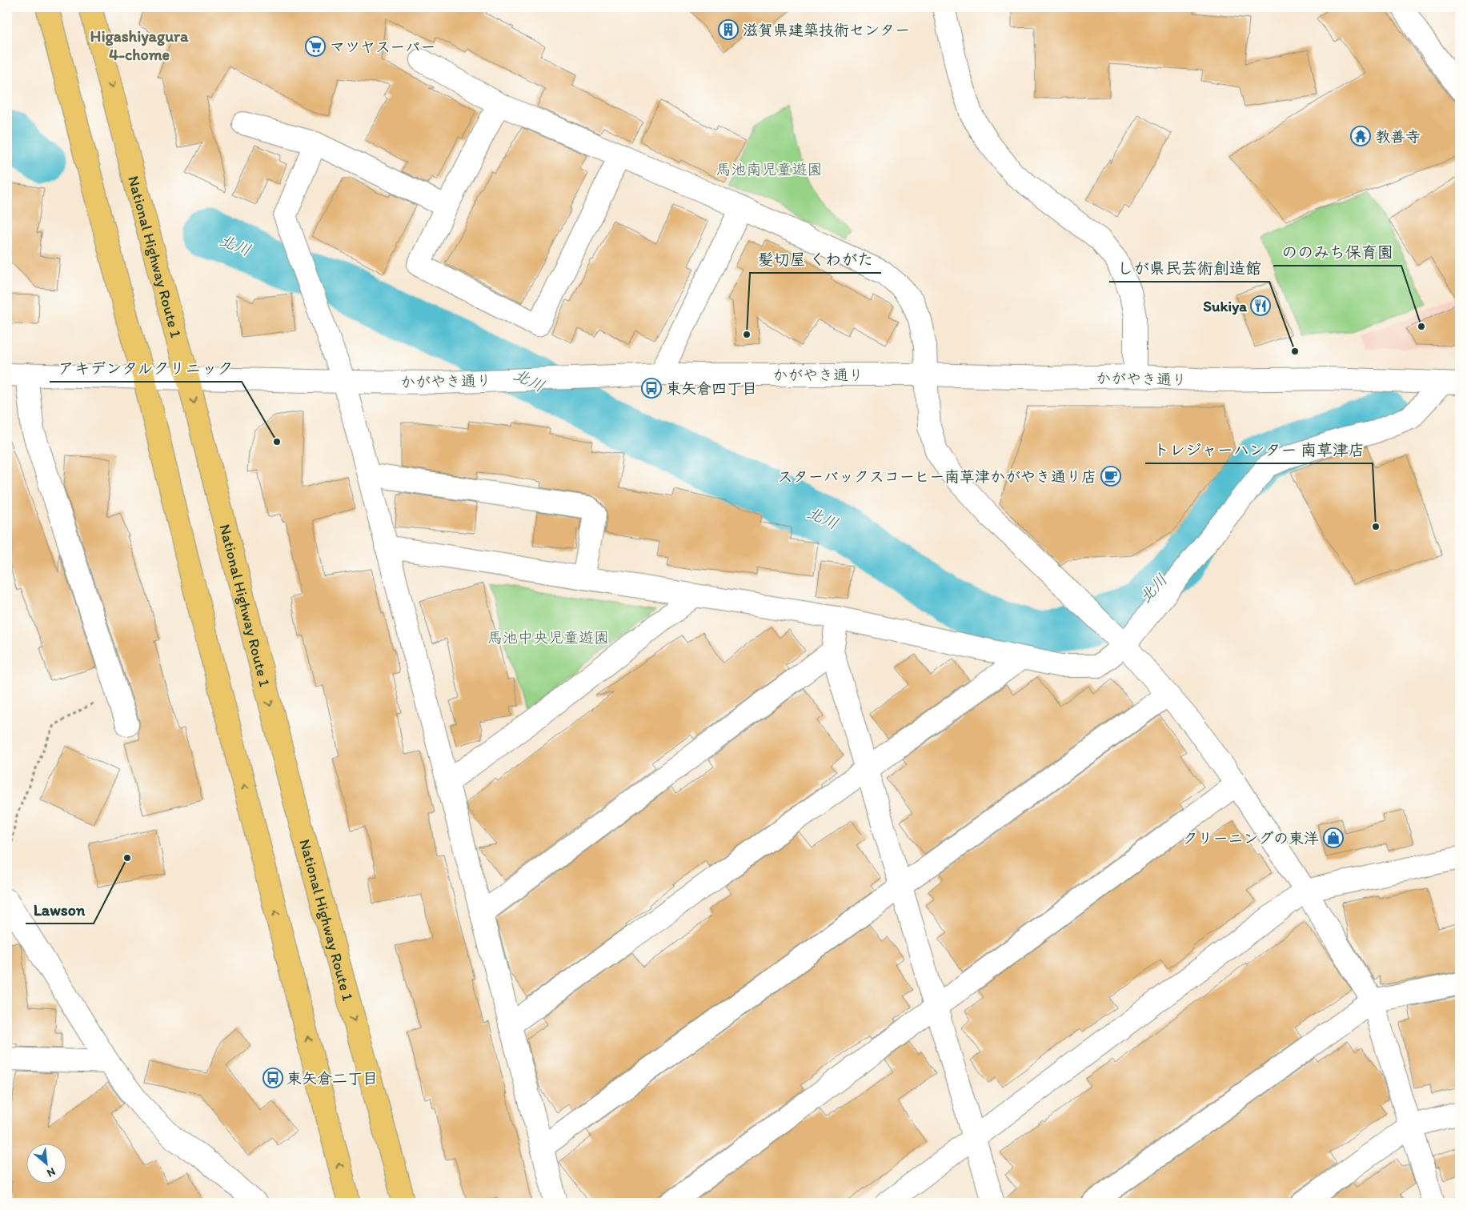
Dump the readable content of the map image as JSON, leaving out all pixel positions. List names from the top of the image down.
{
  "streets": {
    "highway": ["National Highway Route 1"],
    "street": ["かがやき通り"]
  },
  "crossings": [
    ["National Highway Route 1", "かがやき通り"]
  ],
  "districts": ["Higashiyagura 4-chome"],
  "water": ["北川"],
  "parks": ["馬池南児童遊園", "馬池中央児童遊園"],
  "places": {
    "building": ["滋賀県建築技術センター"],
    "supermarket": ["マツヤスーパー"],
    "temple": ["教善寺"],
    "restaurant": ["Sukiya"],
    "other": [
      "ののみち保育園",
      "髪切屋 くわがた",
      "しが県民芸術創造館",
      "アキデンタルクリニック",
      "トレジャーハンター 南草津店",
      "Lawson"
    ],
    "bus stop": ["東矢倉四丁目", "東矢倉二丁目"],
    "cafe": ["スターバックスコーヒー南草津かがやき通り店"],
    "shop": ["クリーニングの東洋"]
  },
  "north": "bottom right"
}
